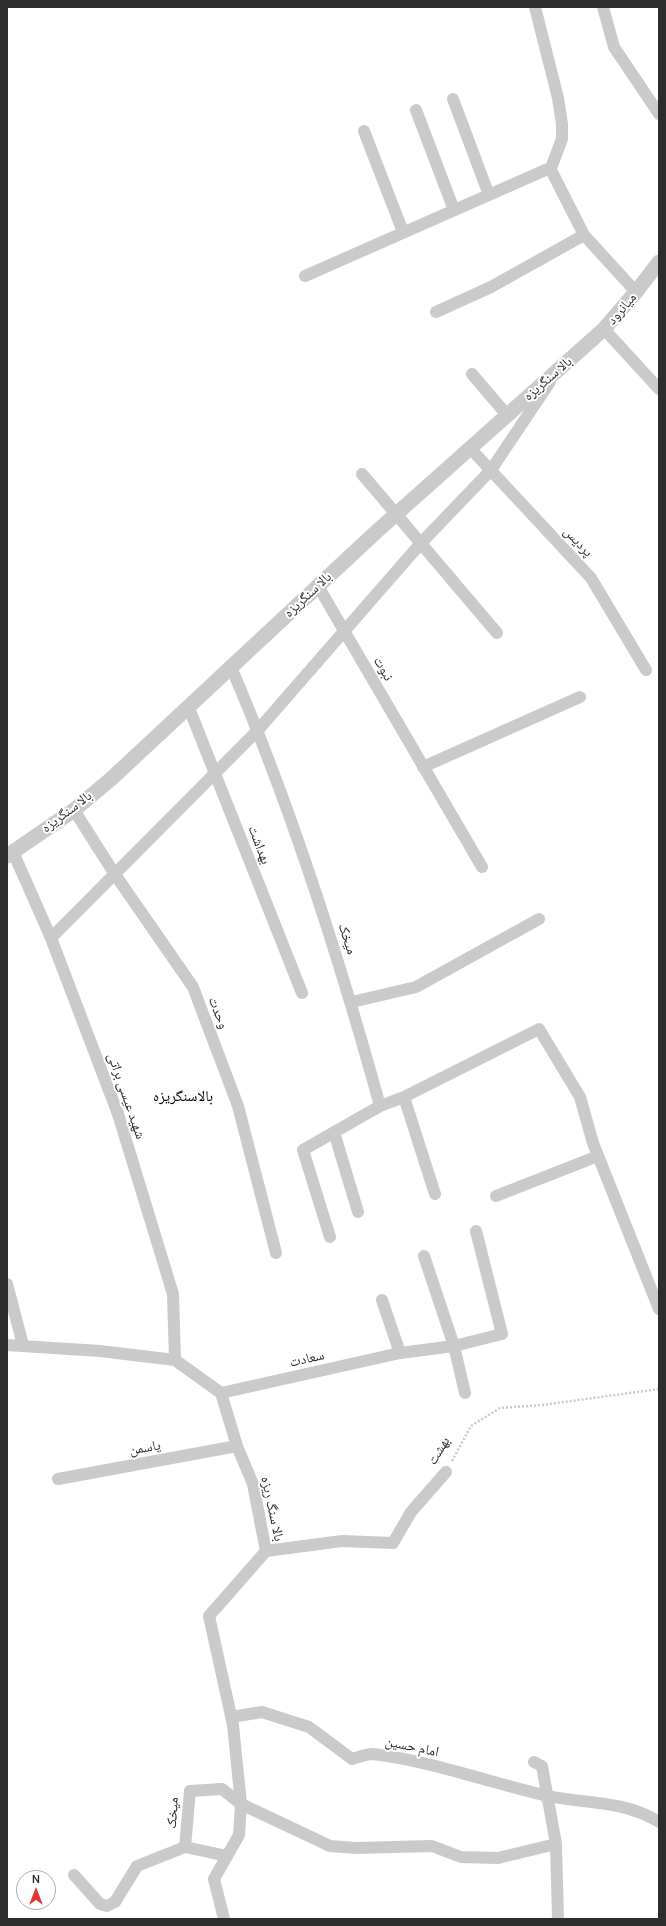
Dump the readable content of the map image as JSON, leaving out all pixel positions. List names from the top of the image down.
{
  "streets": {
    "street": [
      "میانرود",
      "بالا سنگریزه",
      "پردیس",
      "نبوت",
      "بهداشت",
      "میخک",
      "وحدت",
      "شهید عیسی براتی",
      "سعادت",
      "یاسمن",
      "بهشت",
      "بالا سنگ ریزه",
      "امام حسین"
    ]
  },
  "crossings": [
    ["میانرود", "بالا سنگریزه"],
    ["بالا سنگریزه", "پردیس"],
    ["بالا سنگریزه", "نبوت"],
    ["بالا سنگریزه", "بهداشت"],
    ["بالا سنگریزه", "میخک"],
    ["بالا سنگریزه", "وحدت"],
    ["بالا سنگریزه", "شهید عیسی براتی"],
    ["میخک", "بالا سنگ ریزه"],
    ["سعادت", "بالا سنگ ریزه"],
    ["یاسمن", "بالا سنگ ریزه"],
    ["بهشت", "بالا سنگ ریزه"],
    ["بالا سنگ ریزه", "امام حسین"]
  ],
  "districts": ["بالاسنگریزه"],
  "north": "top"
}
